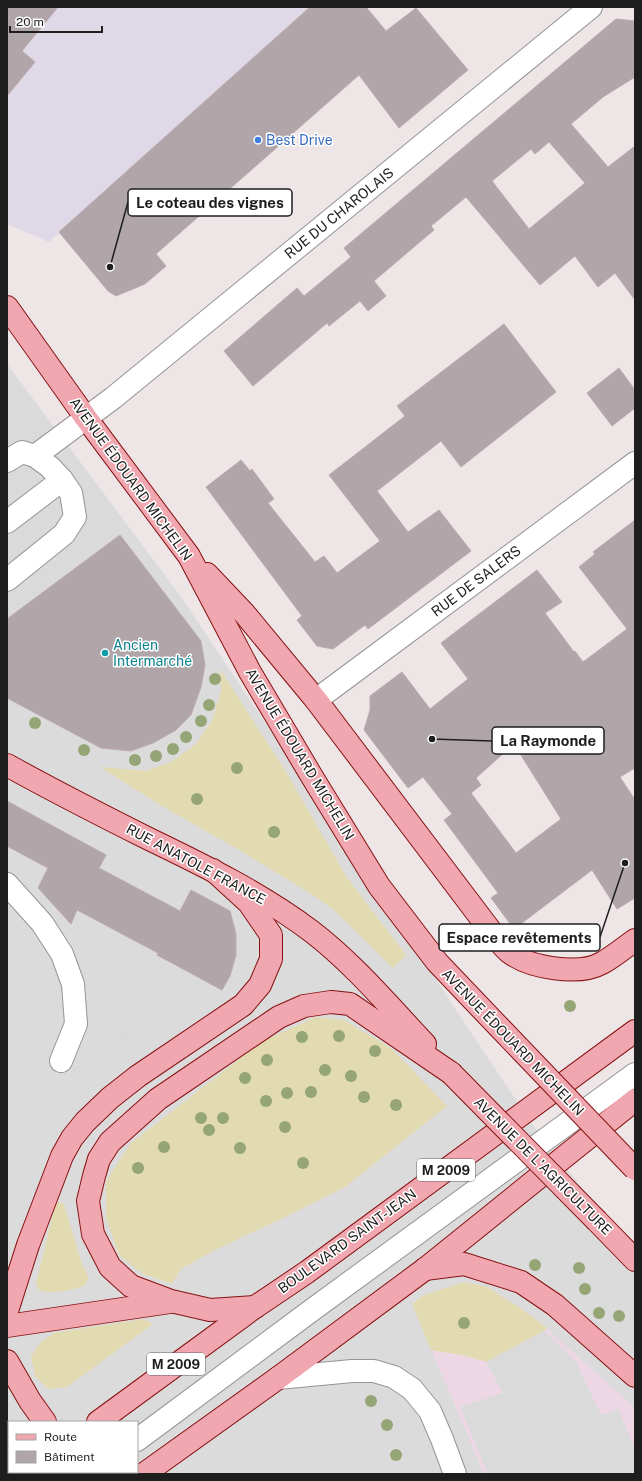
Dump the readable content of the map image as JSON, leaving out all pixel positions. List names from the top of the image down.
{
  "streets": {
    "main road": [
      "AVENUE ÉDOUARD MICHELIN",
      "RUE ANATOLE FRANCE",
      "AVENUE DE L'AGRICULTURE",
      "M 2009",
      "BOULEVARD SAINT-JEAN"
    ],
    "street": ["RUE DU CHAROLAIS", "RUE DE SALERS"]
  },
  "crossings": [
    ["RUE DU CHAROLAIS", "AVENUE ÉDOUARD MICHELIN"],
    ["RUE ANATOLE FRANCE", "AVENUE DE L'AGRICULTURE"]
  ],
  "places": [
    "Best Drive",
    "Le coteau des vignes",
    "Ancien Intermarché",
    "La Raymonde",
    "Espace revêtements"
  ],
  "legend": ["Route", "Bâtiment"],
  "scale_bar": "20 m"
}
